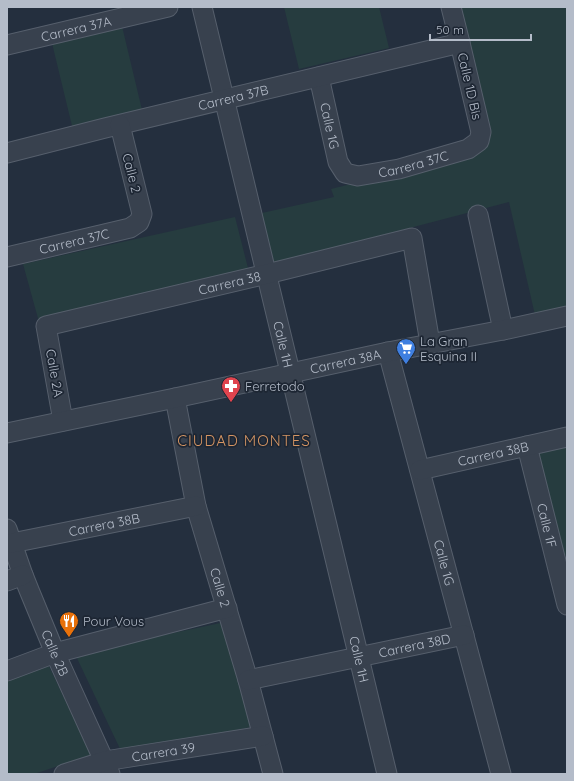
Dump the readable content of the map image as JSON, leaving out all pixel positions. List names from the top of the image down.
{
  "streets": {
    "street": [
      "Carrera 37A",
      "Calle 1D Bis",
      "Carrera 37B",
      "Calle 1G",
      "Carrera 37C",
      "Calle 2",
      "Carrera 38",
      "Calle 1H",
      "Carrera 38A",
      "Calle 2A",
      "Carrera 38B",
      "Calle 1F",
      "Carrera 38D",
      "Calle 2B",
      "Carrera 39"
    ]
  },
  "crossings": [
    ["Calle 1D Bis", "Carrera 37B"],
    ["Calle 1D Bis", "Carrera 37C"],
    ["Carrera 37B", "Calle 1G"],
    ["Carrera 37B", "Calle 2"],
    ["Carrera 37B", "Calle 1H"],
    ["Calle 1G", "Carrera 37C"],
    ["Calle 1G", "Carrera 38A"],
    ["Calle 1G", "Carrera 38B"],
    ["Calle 1G", "Carrera 38D"],
    ["Carrera 37C", "Calle 2"],
    ["Calle 2", "Carrera 38A"],
    ["Calle 2", "Carrera 38B"],
    ["Calle 2", "Carrera 38D"],
    ["Calle 2", "Carrera 39"],
    ["Carrera 38", "Calle 1H"],
    ["Carrera 38", "Carrera 38A"],
    ["Carrera 38", "Calle 2A"],
    ["Calle 1H", "Carrera 38A"],
    ["Calle 1H", "Carrera 38D"],
    ["Carrera 38A", "Calle 2A"],
    ["Carrera 38B", "Calle 1F"],
    ["Carrera 38B", "Calle 2B"],
    ["Calle 2B", "Carrera 39"]
  ],
  "districts": ["CIUDAD MONTES"],
  "places": {
    "supermarket": ["La Gran Esquina II"],
    "pharmacy": ["Ferretodo"],
    "restaurant": ["Pour Vous"]
  },
  "scale_bar": "50 m"
}
